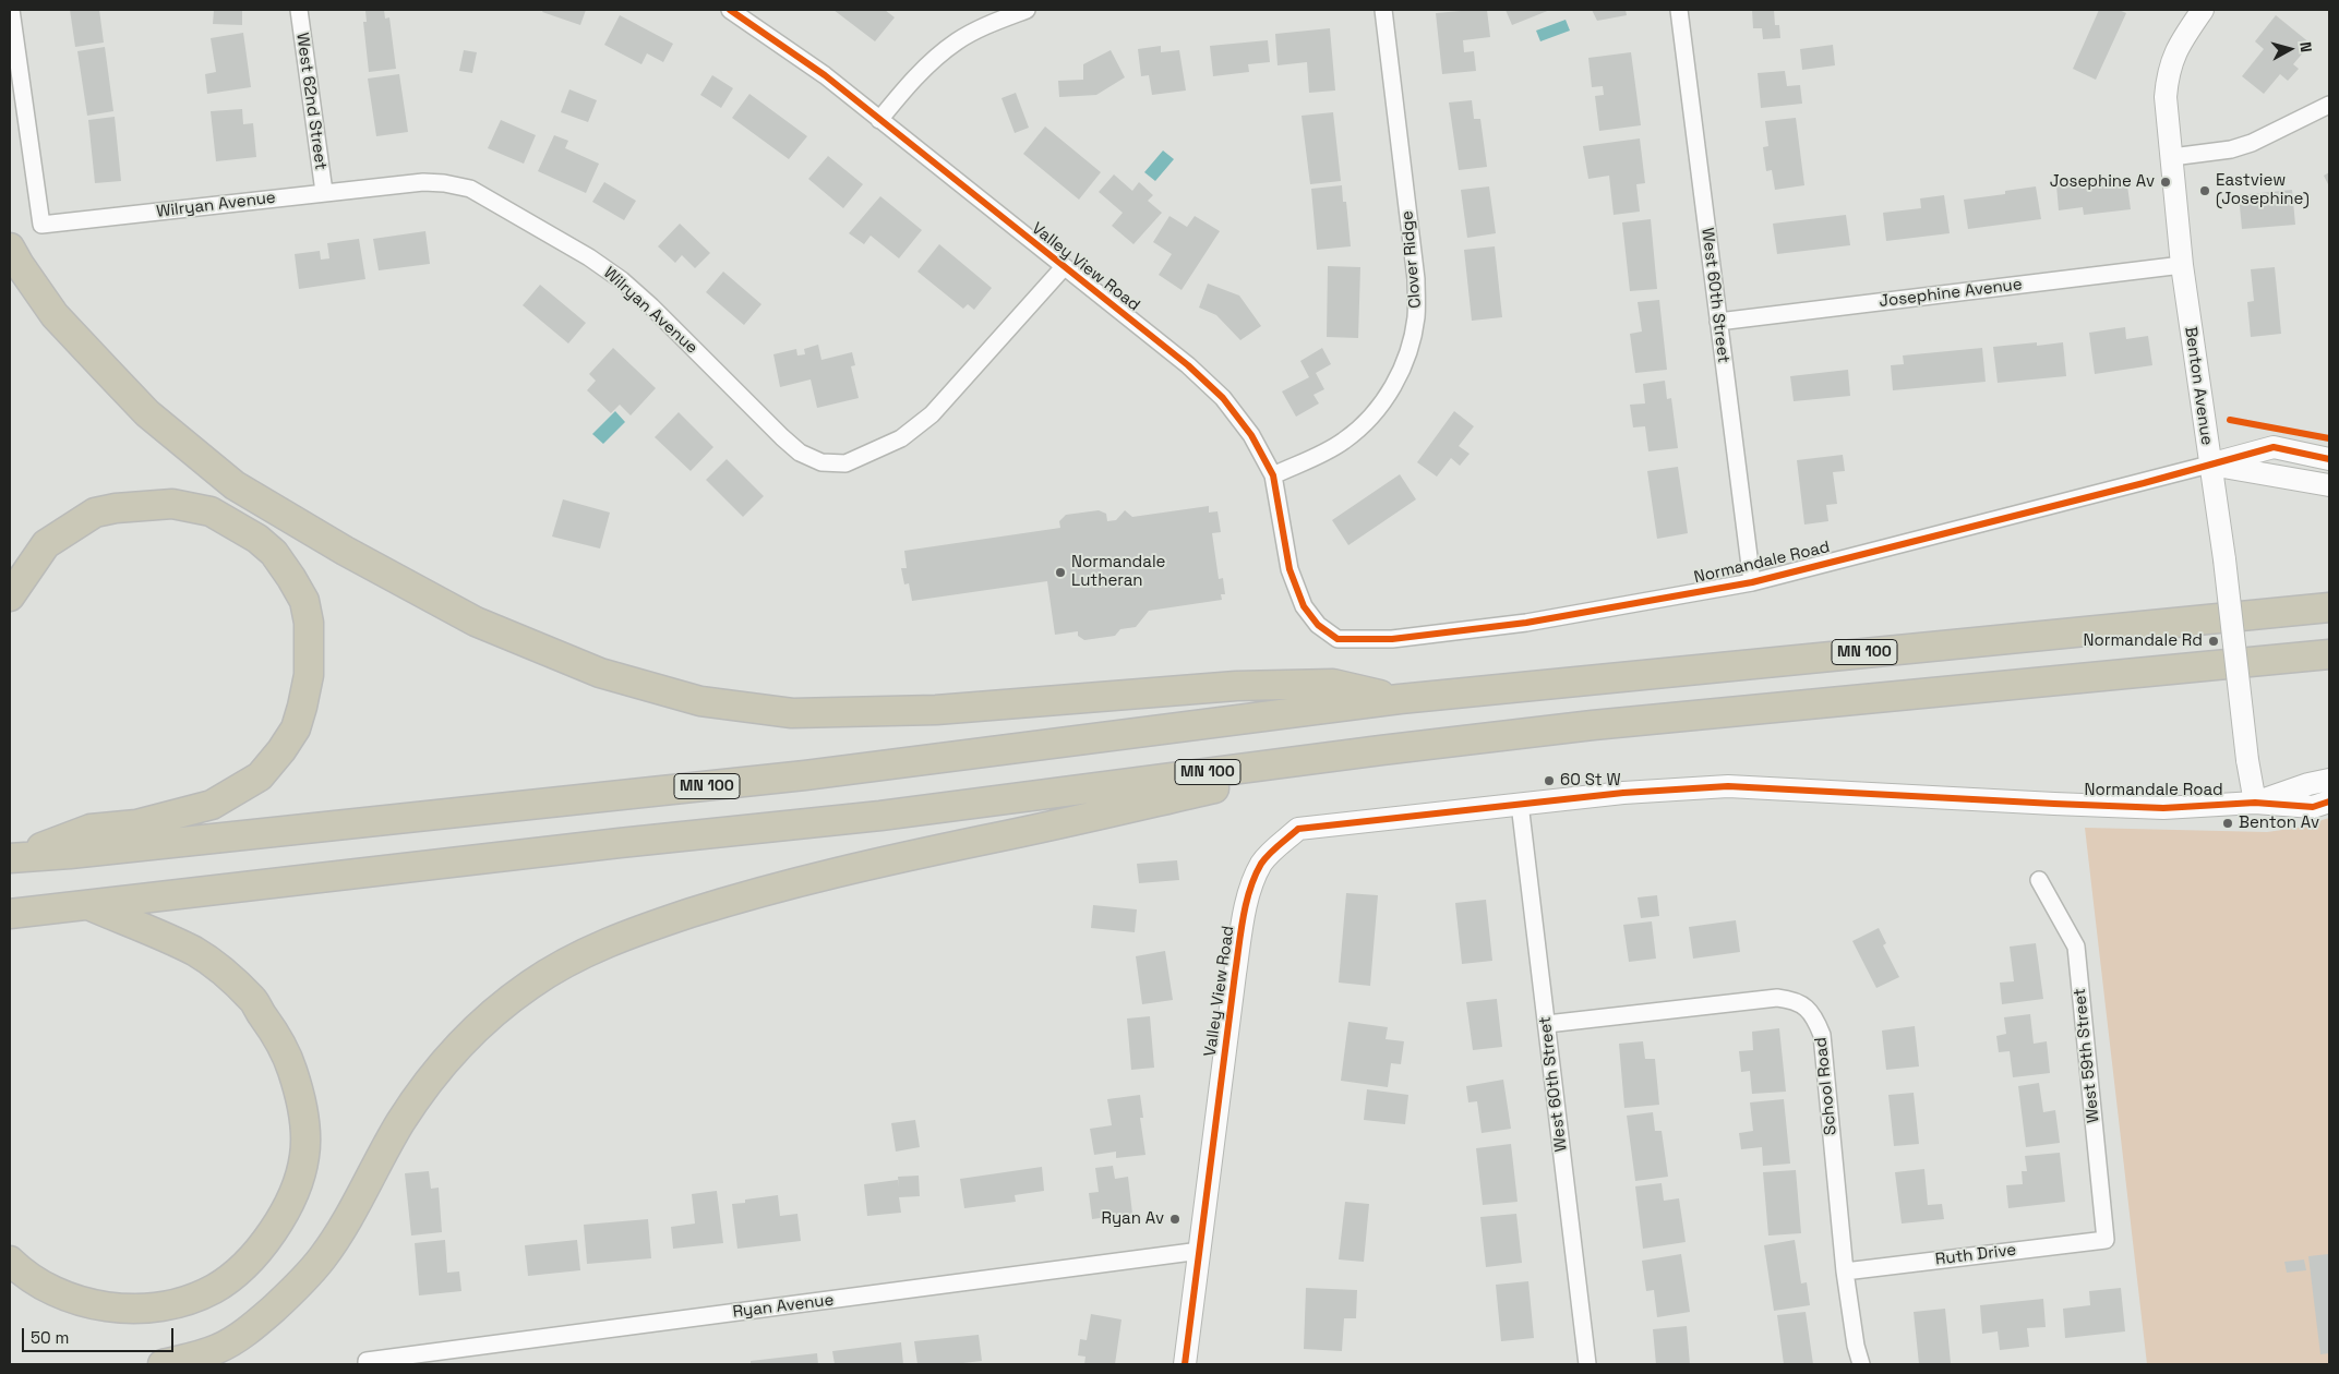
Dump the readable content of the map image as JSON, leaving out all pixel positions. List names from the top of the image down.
{
  "streets": {
    "highway": ["MN 100"],
    "street": [
      "West 62nd Street",
      "Wilryan Avenue",
      "Clover Ridge",
      "Valley View Road",
      "Josephine Avenue",
      "West 60th Street",
      "Benton Avenue",
      "Normandale Road",
      "West 59th Street",
      "School Road",
      "Ruth Drive",
      "Ryan Avenue"
    ]
  },
  "crossings": [
    ["West 62nd Street", "Wilryan Avenue"],
    ["Wilryan Avenue", "Valley View Road"],
    ["Clover Ridge", "Valley View Road"],
    ["Valley View Road", "West 60th Street"],
    ["Valley View Road", "Normandale Road"],
    ["Valley View Road", "Ryan Avenue"],
    ["Josephine Avenue", "West 60th Street"],
    ["Josephine Avenue", "Benton Avenue"],
    ["West 60th Street", "Normandale Road"],
    ["West 60th Street", "School Road"],
    ["Benton Avenue", "Normandale Road"],
    ["West 59th Street", "Ruth Drive"],
    ["School Road", "Ruth Drive"]
  ],
  "places": [
    "Josephine Av",
    "Eastview (Josephine)",
    "Normandale Lutheran",
    "Normandale Rd",
    "60 St W",
    "Benton Av",
    "Ryan Av"
  ],
  "scale_bar": "50 m",
  "north": "right"
}
